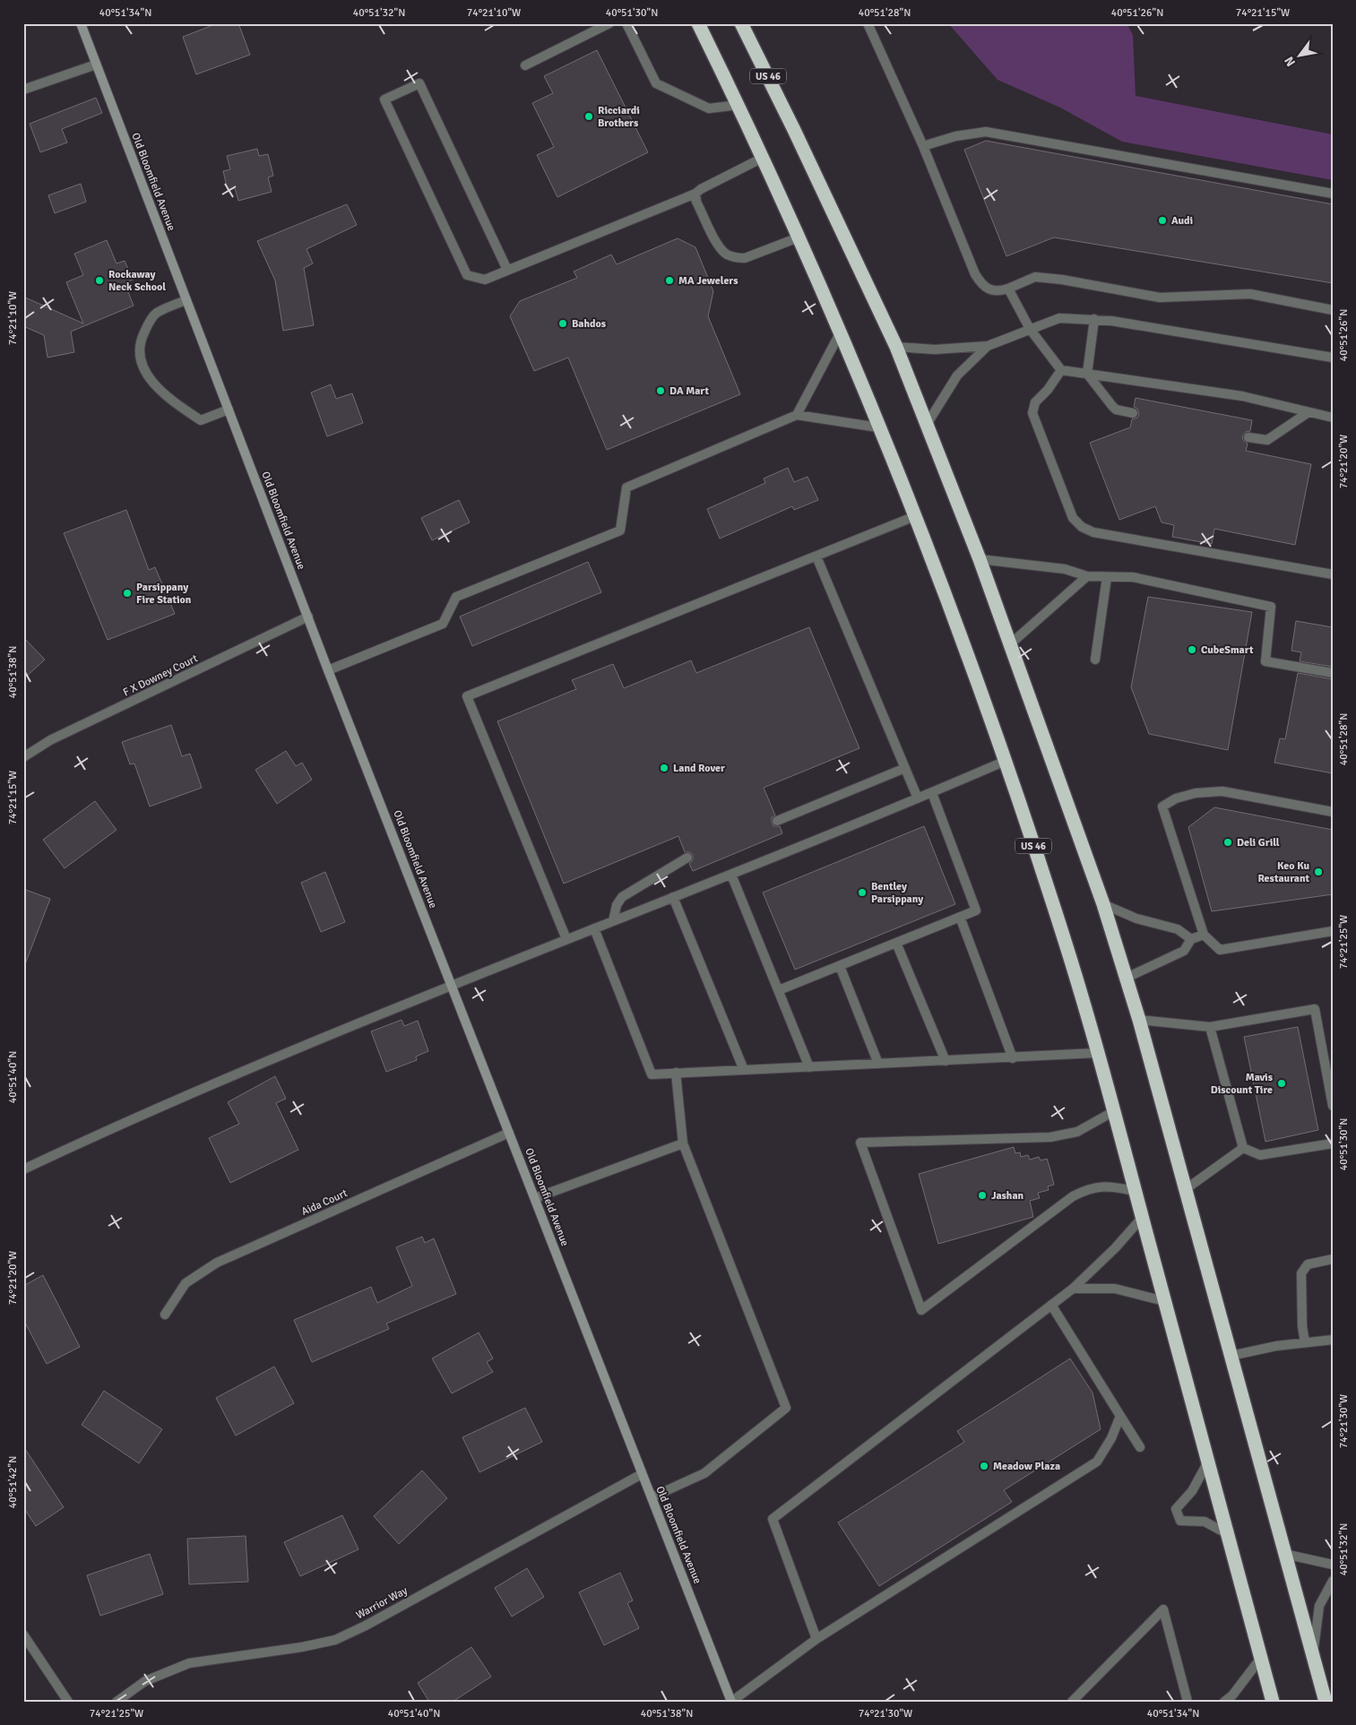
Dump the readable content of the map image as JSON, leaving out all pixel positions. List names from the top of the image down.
{
  "streets": {
    "highway": ["US 46"],
    "street": [
      "Old Bloomfield Avenue",
      "F X Downey Court",
      "Aida Court",
      "Warrior Way"
    ]
  },
  "crossings": [
    ["Old Bloomfield Avenue", "F X Downey Court"],
    ["Old Bloomfield Avenue", "Aida Court"],
    ["Old Bloomfield Avenue", "Warrior Way"]
  ],
  "places": [
    "Ricciardi Brothers",
    "Audi",
    "Rockaway Neck School",
    "MA Jewelers",
    "Bahdos",
    "DA Mart",
    "Parsippany Fire Station",
    "CubeSmart",
    "Land Rover",
    "Deli Grill",
    "Keo Ku Restaurant",
    "Bentley Parsippany",
    "Mavis Discount Tire",
    "Jashan",
    "Meadow Plaza"
  ],
  "north": "bottom left",
  "coordinates": [
    "40°51'34\"N",
    "40°51'32\"N",
    "74°21'10\"W",
    "40°51'30\"N",
    "40°51'28\"N",
    "40°51'26\"N",
    "74°21'15\"W",
    "74°21'20\"W",
    "40°51'38\"N",
    "74°21'25\"W",
    "40°51'40\"N",
    "74°21'30\"W",
    "40°51'42\"N"
  ]
}
